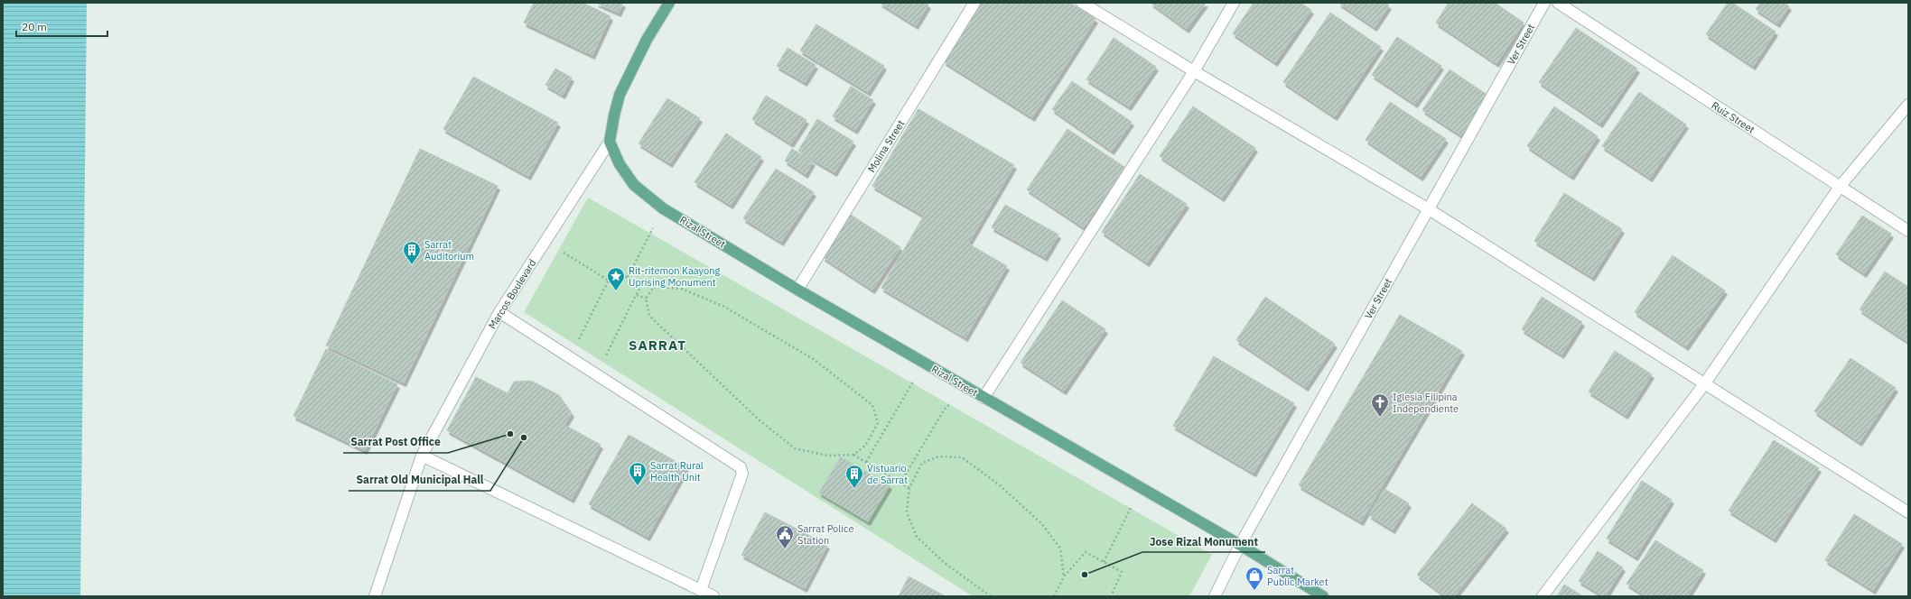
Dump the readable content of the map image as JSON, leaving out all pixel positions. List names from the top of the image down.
{
  "streets": {
    "main road": ["Rizal Street", "Marcos Boulevard"],
    "street": ["Ver Street", "Ruiz Street", "Molina Street"]
  },
  "crossings": [
    ["Ver Street", "Rizal Street"],
    ["Molina Street", "Rizal Street"],
    ["Rizal Street", "Marcos Boulevard"]
  ],
  "districts": ["SARRAT"],
  "places": {
    "building": ["Sarrat Auditorium", "Sarrat Rural Health Unit", "Vistuario de Sarrat"],
    "place": ["Rit-ritemon Kaayong Uprising Monument"],
    "church": ["Iglesia Filipina Independiente"],
    "other": ["Sarrat Post Office", "Sarrat Old Municipal Hall", "Jose Rizal Monument"],
    "public building": ["Sarrat Police Station"],
    "shop": ["Sarrat Public Market"]
  },
  "scale_bar": "20 m"
}
